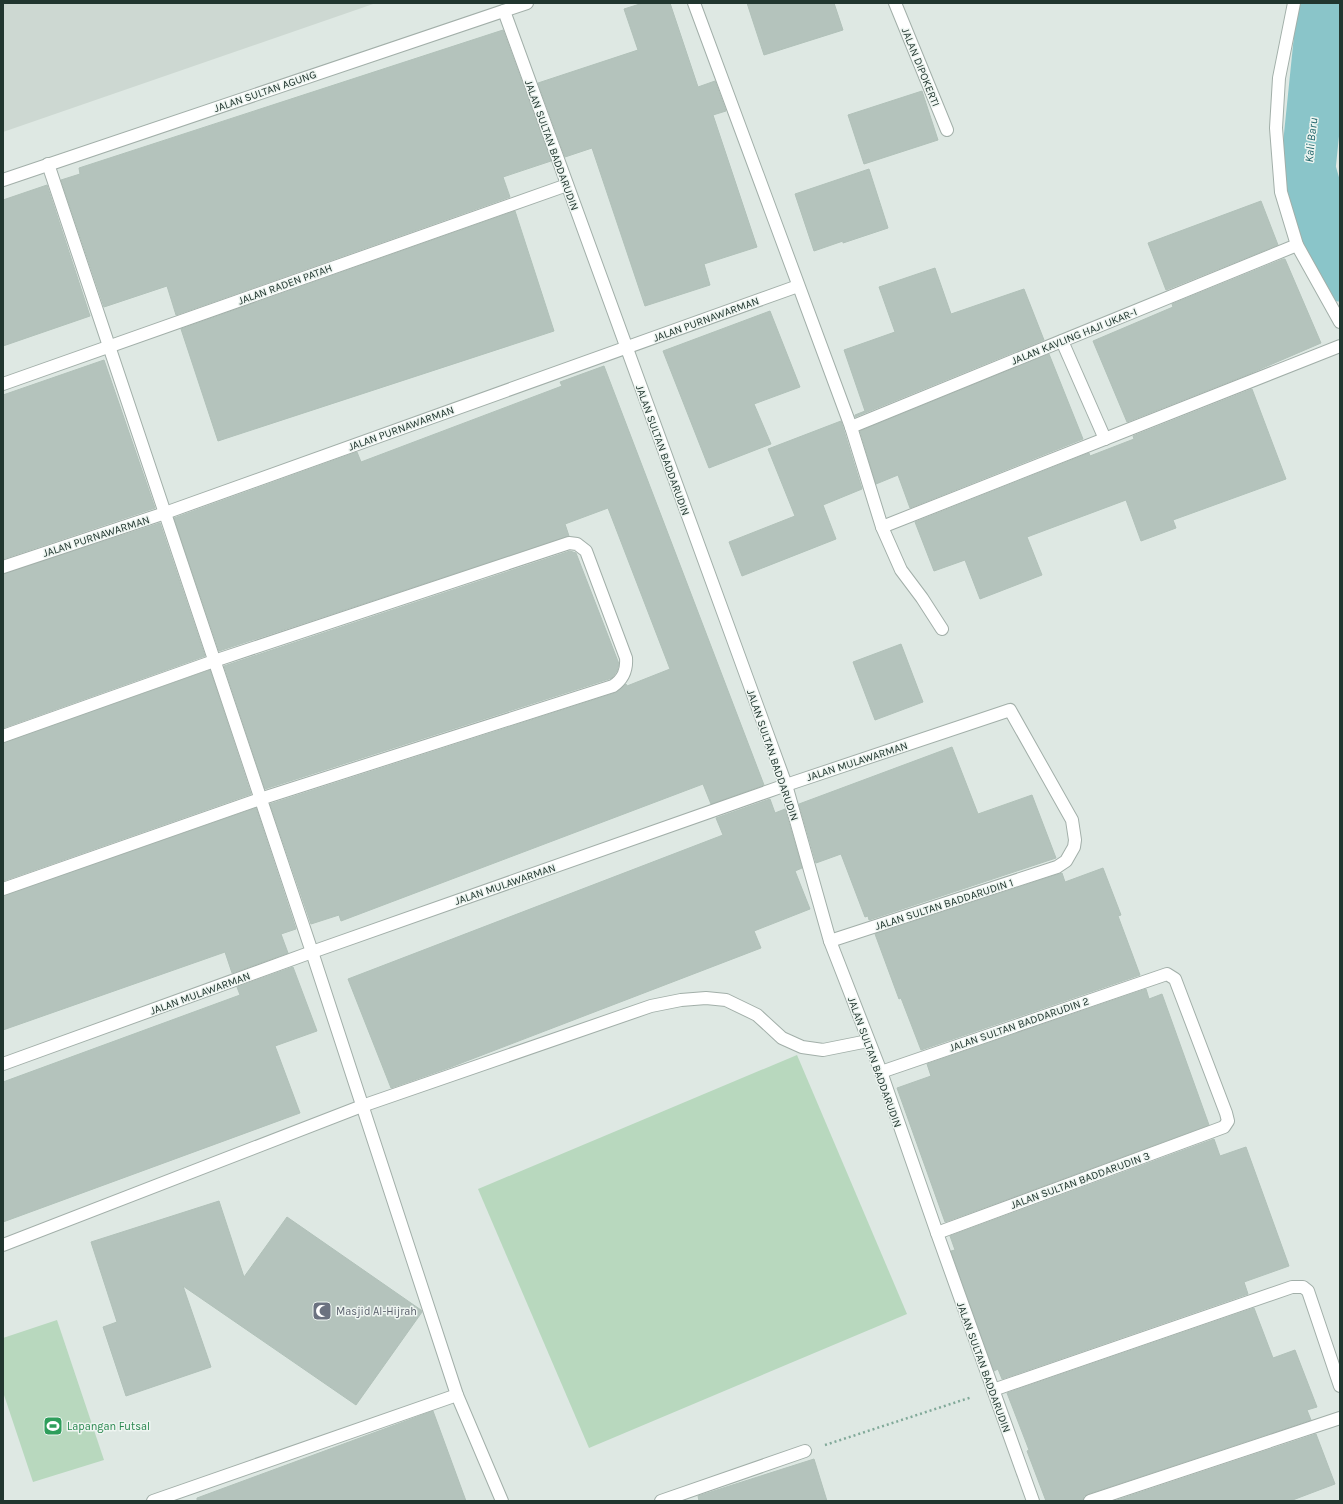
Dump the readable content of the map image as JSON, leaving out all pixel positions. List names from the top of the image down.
{
  "streets": {
    "street": [
      "JALAN DIPOKERTI",
      "JALAN SULTAN AGUNG",
      "JALAN SULTAN BADDARUDIN",
      "JALAN RADEN PATAH",
      "JALAN PURNAWARMAN",
      "JALAN KAVLING HAJI UKAR-I",
      "JALAN MULAWARMAN",
      "JALAN SULTAN BADDARUDIN 1",
      "JALAN SULTAN BADDARUDIN 2",
      "JALAN SULTAN BADDARUDIN 3"
    ]
  },
  "crossings": [
    ["JALAN SULTAN AGUNG", "JALAN SULTAN BADDARUDIN"],
    ["JALAN SULTAN BADDARUDIN", "JALAN RADEN PATAH"],
    ["JALAN SULTAN BADDARUDIN", "JALAN PURNAWARMAN"],
    ["JALAN SULTAN BADDARUDIN", "JALAN MULAWARMAN"],
    ["JALAN SULTAN BADDARUDIN", "JALAN SULTAN BADDARUDIN 1"],
    ["JALAN SULTAN BADDARUDIN", "JALAN SULTAN BADDARUDIN 2"],
    ["JALAN SULTAN BADDARUDIN", "JALAN SULTAN BADDARUDIN 3"],
    ["JALAN MULAWARMAN", "JALAN SULTAN BADDARUDIN 1"],
    ["JALAN SULTAN BADDARUDIN 2", "JALAN SULTAN BADDARUDIN 3"]
  ],
  "water": ["Kali Baru"],
  "places": {
    "mosque": ["Masjid Al-Hijrah"],
    "sports": ["Lapangan Futsal"]
  }
}
